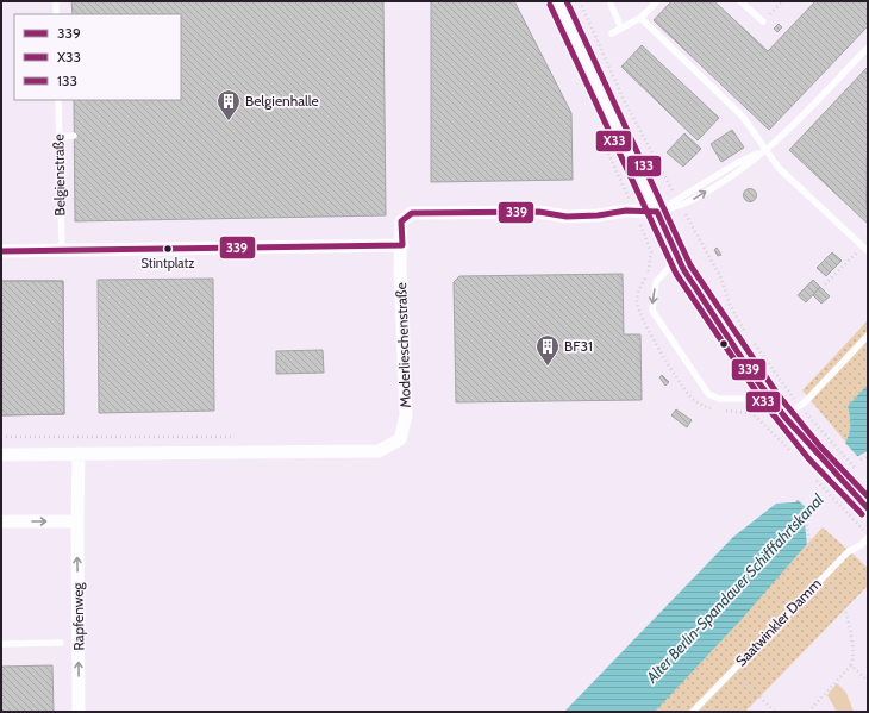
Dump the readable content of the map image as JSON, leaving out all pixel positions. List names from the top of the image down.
{
  "streets": {
    "street": ["Moderlieschenstraße", "Rapfenweg"],
    "lane": ["Belgienstraße", "Saatwinkler Damm"]
  },
  "crossings": [
    ["Moderlieschenstraße", "Rapfenweg"]
  ],
  "one_way": ["Rapfenweg"],
  "water": ["Alter Berlin-Spandauer Schifffahrtskanal"],
  "places": {
    "building": ["Belgienhalle", "BF31"],
    "other": ["Stintplatz"]
  },
  "lines": ["transit line 133", "transit line X33", "transit line 339"],
  "legend": ["339", "X33", "133"]
}
